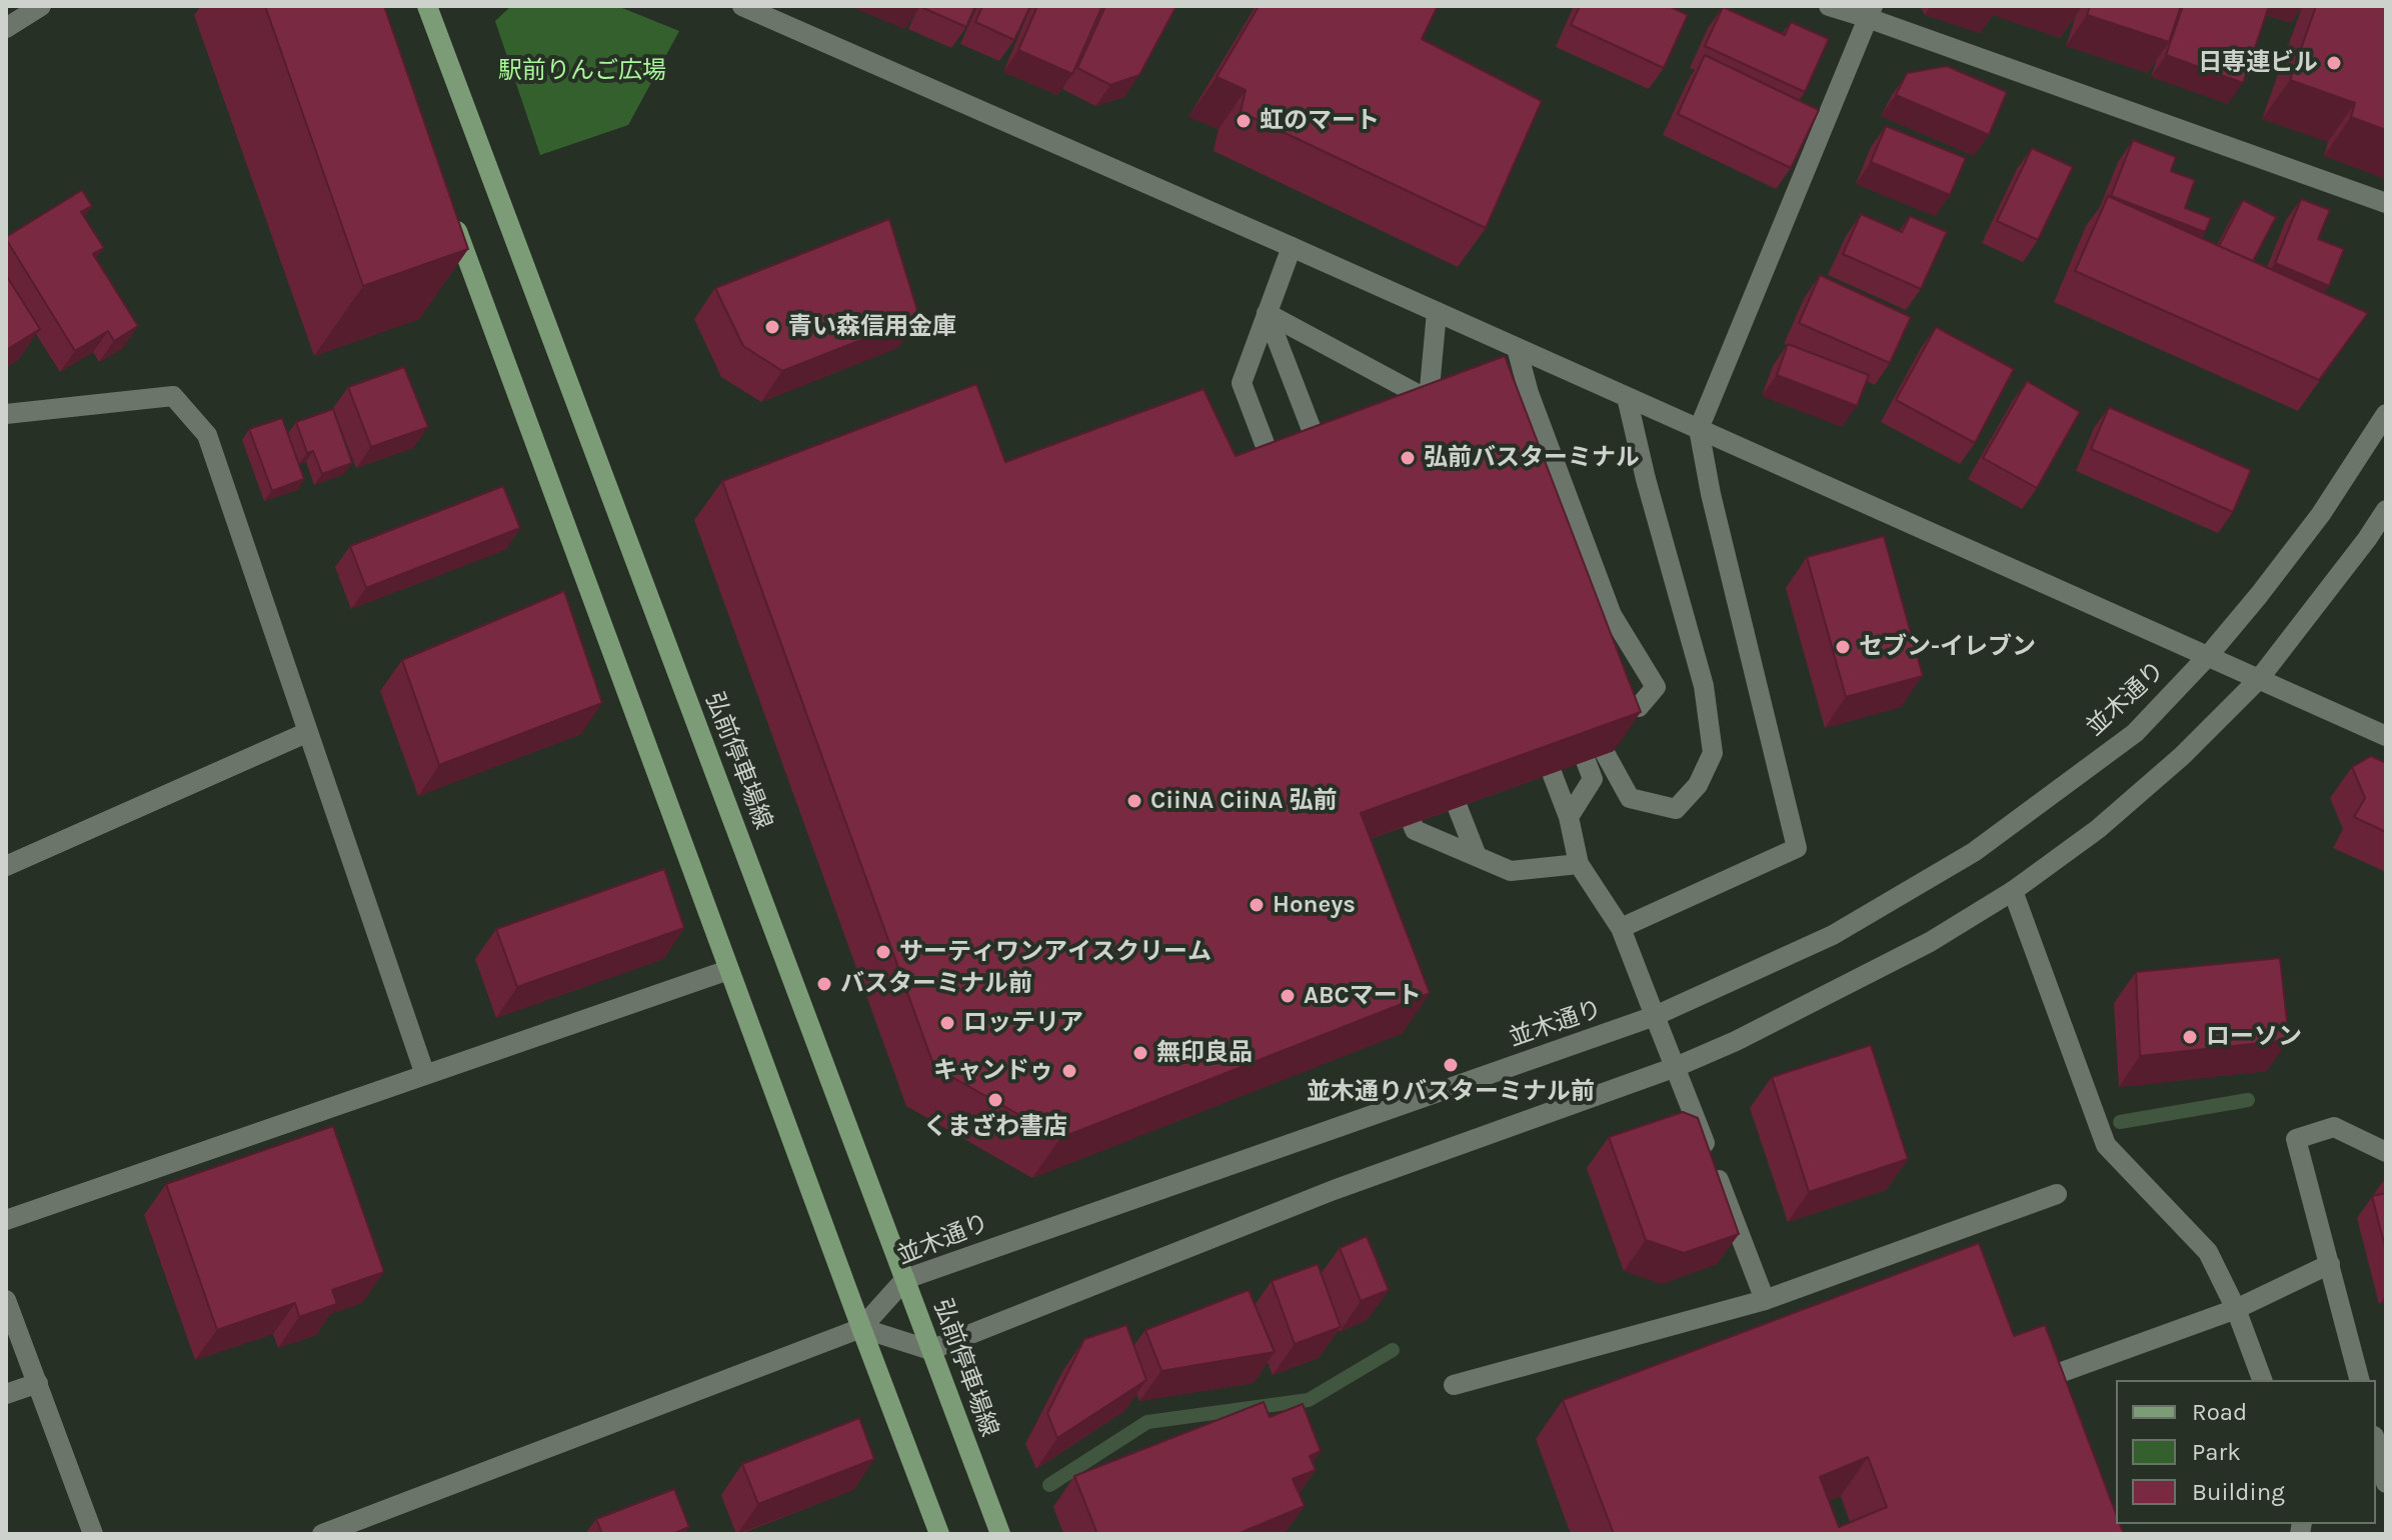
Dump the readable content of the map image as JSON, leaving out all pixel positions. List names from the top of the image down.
{
  "streets": {
    "main road": ["弘前停車場線"],
    "street": ["並木通り"]
  },
  "crossings": [
    ["並木通り", "弘前停車場線"]
  ],
  "parks": ["駅前りんご広場"],
  "places": [
    "日専連ビル",
    "虹のマート",
    "青い森信用金庫",
    "弘前バスターミナル",
    "セブン-イレブン",
    "CiiNA CiiNA 弘前",
    "Honeys",
    "サーティワンアイスクリーム",
    "バスターミナル前",
    "ABCマート",
    "ロッテリア",
    "ローソン",
    "無印良品",
    "並木通りバスターミナル前",
    "キャンドゥ",
    "くまざわ書店"
  ],
  "legend": ["Road", "Park", "Building"]
}
